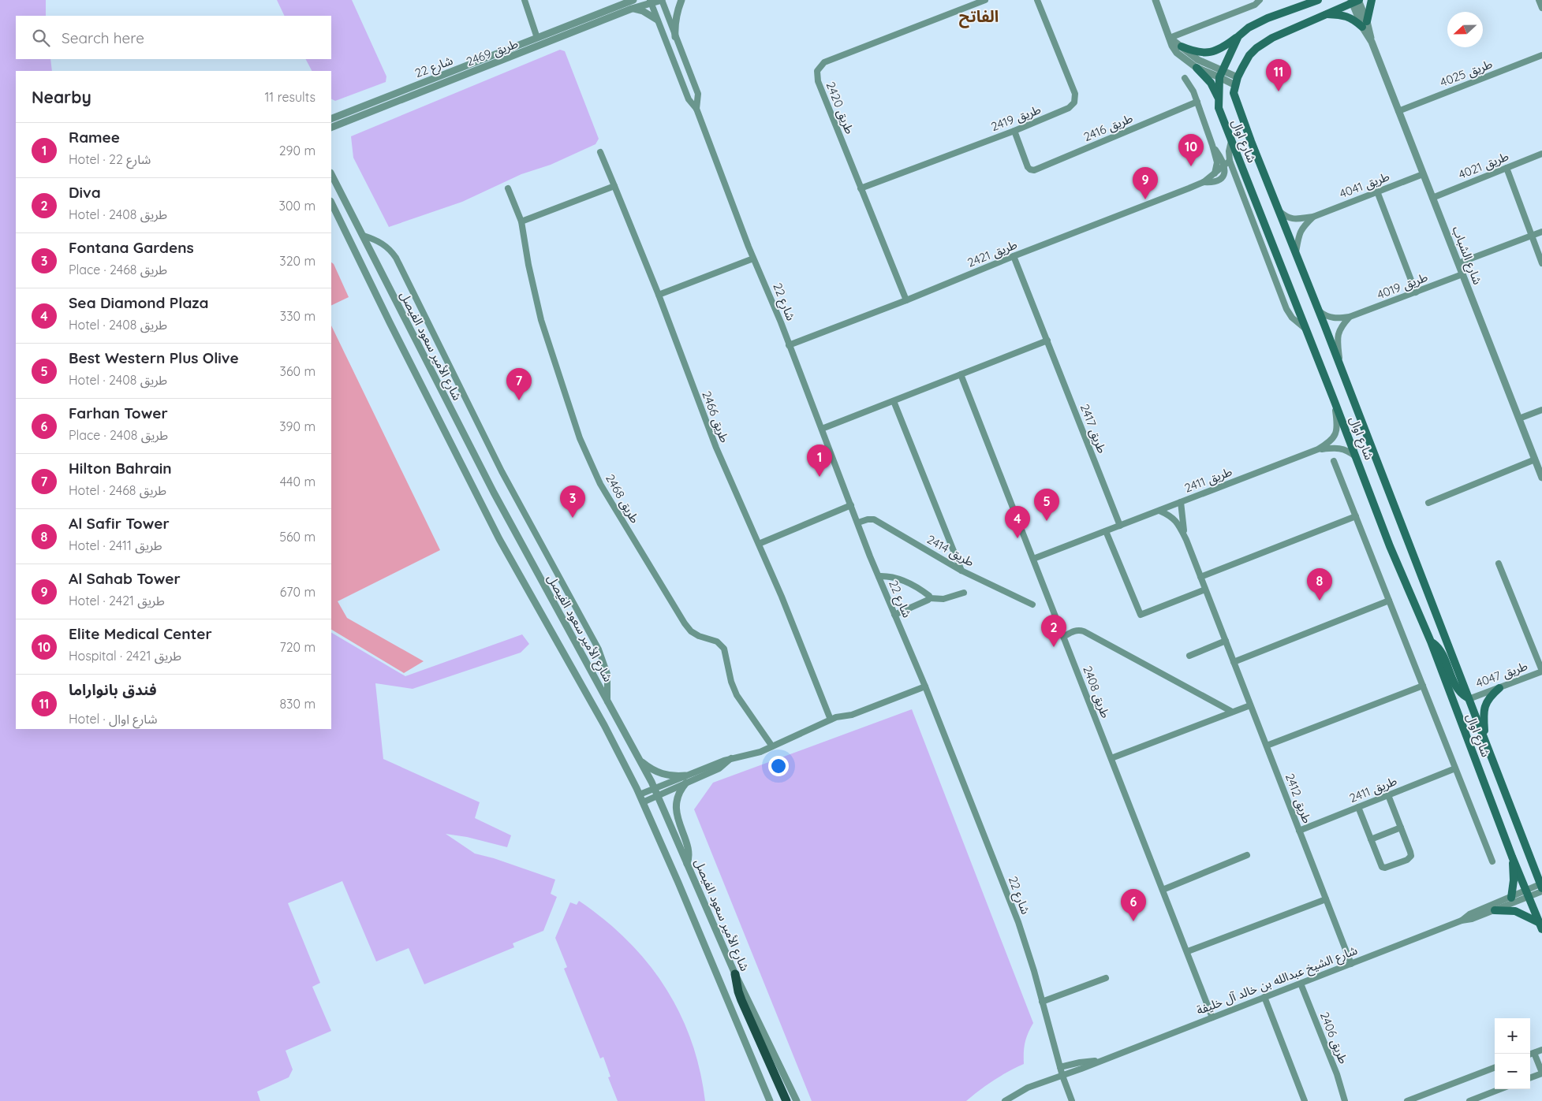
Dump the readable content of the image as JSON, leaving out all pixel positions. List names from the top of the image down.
{
  "streets": {
    "main road": ["شارع اوال"],
    "street": [
      "طريق 2469",
      "شارع 22",
      "طريق 4025",
      "طريق 2420",
      "طريق 2419",
      "طريق 2416",
      "طريق 4021",
      "طريق 4041",
      "طريق 2421",
      "شارع الشباب",
      "طريق 4019",
      "شارع الأمير سعود الفيصل",
      "طريق 2466",
      "طريق 2417",
      "طريق 2411",
      "طريق 2468",
      "طريق 2414",
      "طريق 4047",
      "طريق 2408",
      "طريق 2412",
      "شارع الشيخ عبدالله بن خالد آل خليفة",
      "طريق 2406"
    ]
  },
  "crossings": [
    ["طريق 2469", "شارع 22"],
    ["شارع 22", "طريق 2421"],
    ["شارع 22", "طريق 2414"],
    ["شارع 22", "شارع الشيخ عبدالله بن خالد آل خليفة"],
    ["طريق 4025", "شارع الشباب"],
    ["طريق 2420", "طريق 2419"],
    ["طريق 2420", "طريق 2421"],
    ["طريق 2419", "طريق 2416"],
    ["شارع اوال", "طريق 4041"],
    ["شارع اوال", "طريق 4019"],
    ["شارع اوال", "طريق 2411"],
    ["شارع اوال", "طريق 4047"],
    ["شارع اوال", "شارع الشيخ عبدالله بن خالد آل خليفة"],
    ["طريق 4021", "شارع الشباب"],
    ["طريق 4041", "شارع الشباب"],
    ["طريق 2421", "طريق 2417"],
    ["شارع الشباب", "طريق 4019"],
    ["طريق 2417", "طريق 2411"],
    ["طريق 2411", "طريق 2408"],
    ["طريق 2411", "طريق 2412"],
    ["طريق 2408", "شارع الشيخ عبدالله بن خالد آل خليفة"],
    ["طريق 2412", "شارع الشيخ عبدالله بن خالد آل خليفة"],
    ["شارع الشيخ عبدالله بن خالد آل خليفة", "طريق 2406"]
  ],
  "districts": ["الفاتح"],
  "north": "left",
  "page": {
    "search": "Search here",
    "pins": [
      "11",
      "10",
      "9",
      "7",
      "1",
      "3",
      "5",
      "4",
      "8",
      "2",
      "6"
    ],
    "heading": ["Nearby", "11 results"],
    "list": [
      {
        "mark": "1",
        "name": "Ramee",
        "note": "Hotel · شارع 22",
        "value": "290 m"
      },
      {
        "mark": "2",
        "name": "Diva",
        "note": "Hotel · طريق 2408",
        "value": "300 m"
      },
      {
        "mark": "3",
        "name": "Fontana Gardens",
        "note": "Place · طريق 2468",
        "value": "320 m"
      },
      {
        "mark": "4",
        "name": "Sea Diamond Plaza",
        "note": "Hotel · طريق 2408",
        "value": "330 m"
      },
      {
        "mark": "5",
        "name": "Best Western Plus Olive",
        "note": "Hotel · طريق 2408",
        "value": "360 m"
      },
      {
        "mark": "6",
        "name": "Farhan Tower",
        "note": "Place · طريق 2408",
        "value": "390 m"
      },
      {
        "mark": "7",
        "name": "Hilton Bahrain",
        "note": "Hotel · طريق 2468",
        "value": "440 m"
      },
      {
        "mark": "8",
        "name": "Al Safir Tower",
        "note": "Hotel · طريق 2411",
        "value": "560 m"
      },
      {
        "mark": "9",
        "name": "Al Sahab Tower",
        "note": "Hotel · طريق 2421",
        "value": "670 m"
      },
      {
        "mark": "10",
        "name": "Elite Medical Center",
        "note": "Hospital · طريق 2421",
        "value": "720 m"
      },
      {
        "mark": "11",
        "name": "فندق بانواراما",
        "note": "Hotel · شارع اوال",
        "value": "830 m"
      }
    ],
    "map_buttons": ["+", "−"]
  }
}
